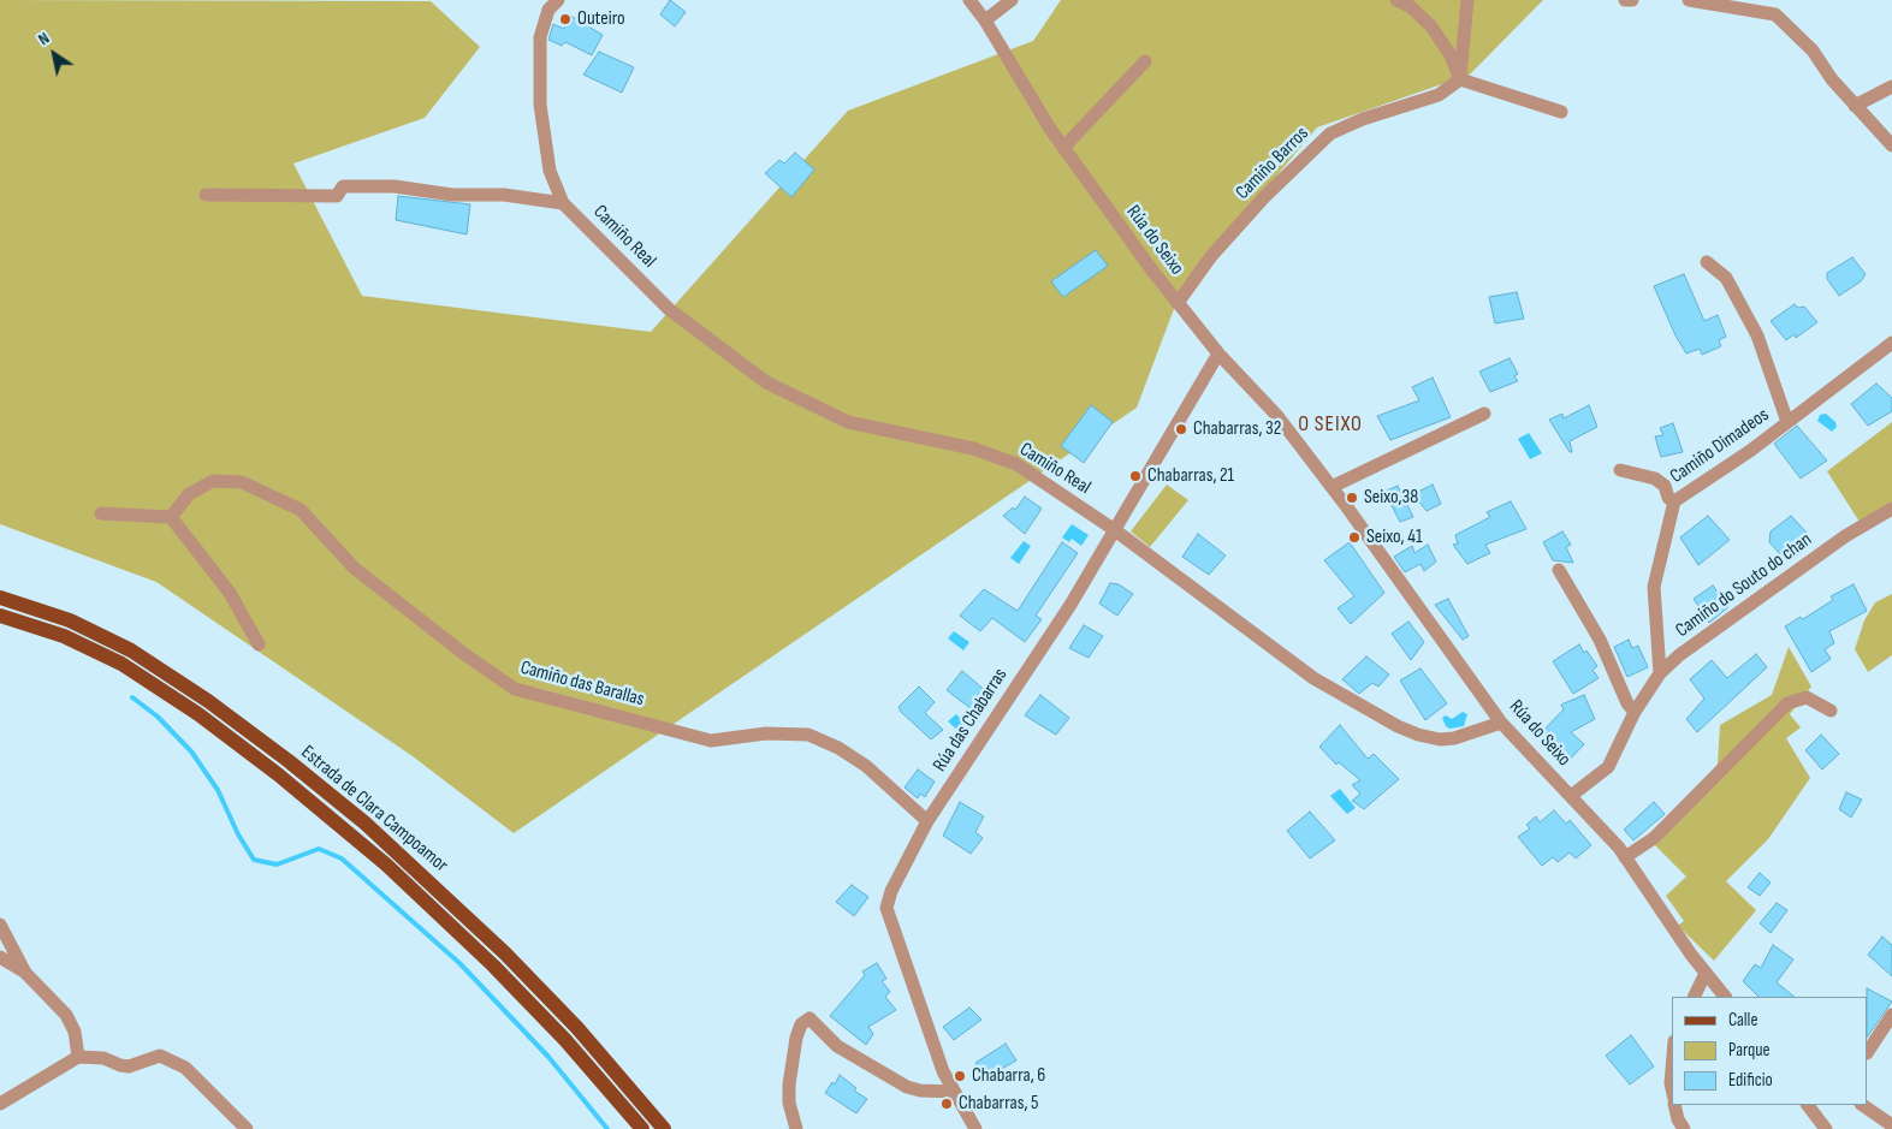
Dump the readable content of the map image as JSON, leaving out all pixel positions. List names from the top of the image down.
{
  "streets": {
    "main road": ["Estrada de Clara Campoamor"],
    "street": [
      "Camiño Barros",
      "Camiño Real",
      "Rúa do Seixo",
      "Camiño Dimadeos",
      "Camiño do Souto do chan",
      "Camiño das Barallas",
      "Rúa das Chabarras"
    ]
  },
  "crossings": [
    ["Camiño Barros", "Rúa do Seixo"],
    ["Camiño Real", "Rúa do Seixo"],
    ["Camiño Real", "Rúa das Chabarras"],
    ["Rúa do Seixo", "Camiño do Souto do chan"],
    ["Rúa do Seixo", "Rúa das Chabarras"],
    ["Camiño Dimadeos", "Camiño do Souto do chan"],
    ["Camiño das Barallas", "Rúa das Chabarras"]
  ],
  "districts": ["O SEIXO"],
  "places": [
    "Outeiro",
    "Chabarras, 32",
    "Chabarras, 21",
    "Seixo,38",
    "Seixo, 41",
    "Chabarra, 6",
    "Chabarras, 5"
  ],
  "legend": ["Calle", "Parque", "Edificio"],
  "north": "top left"
}
